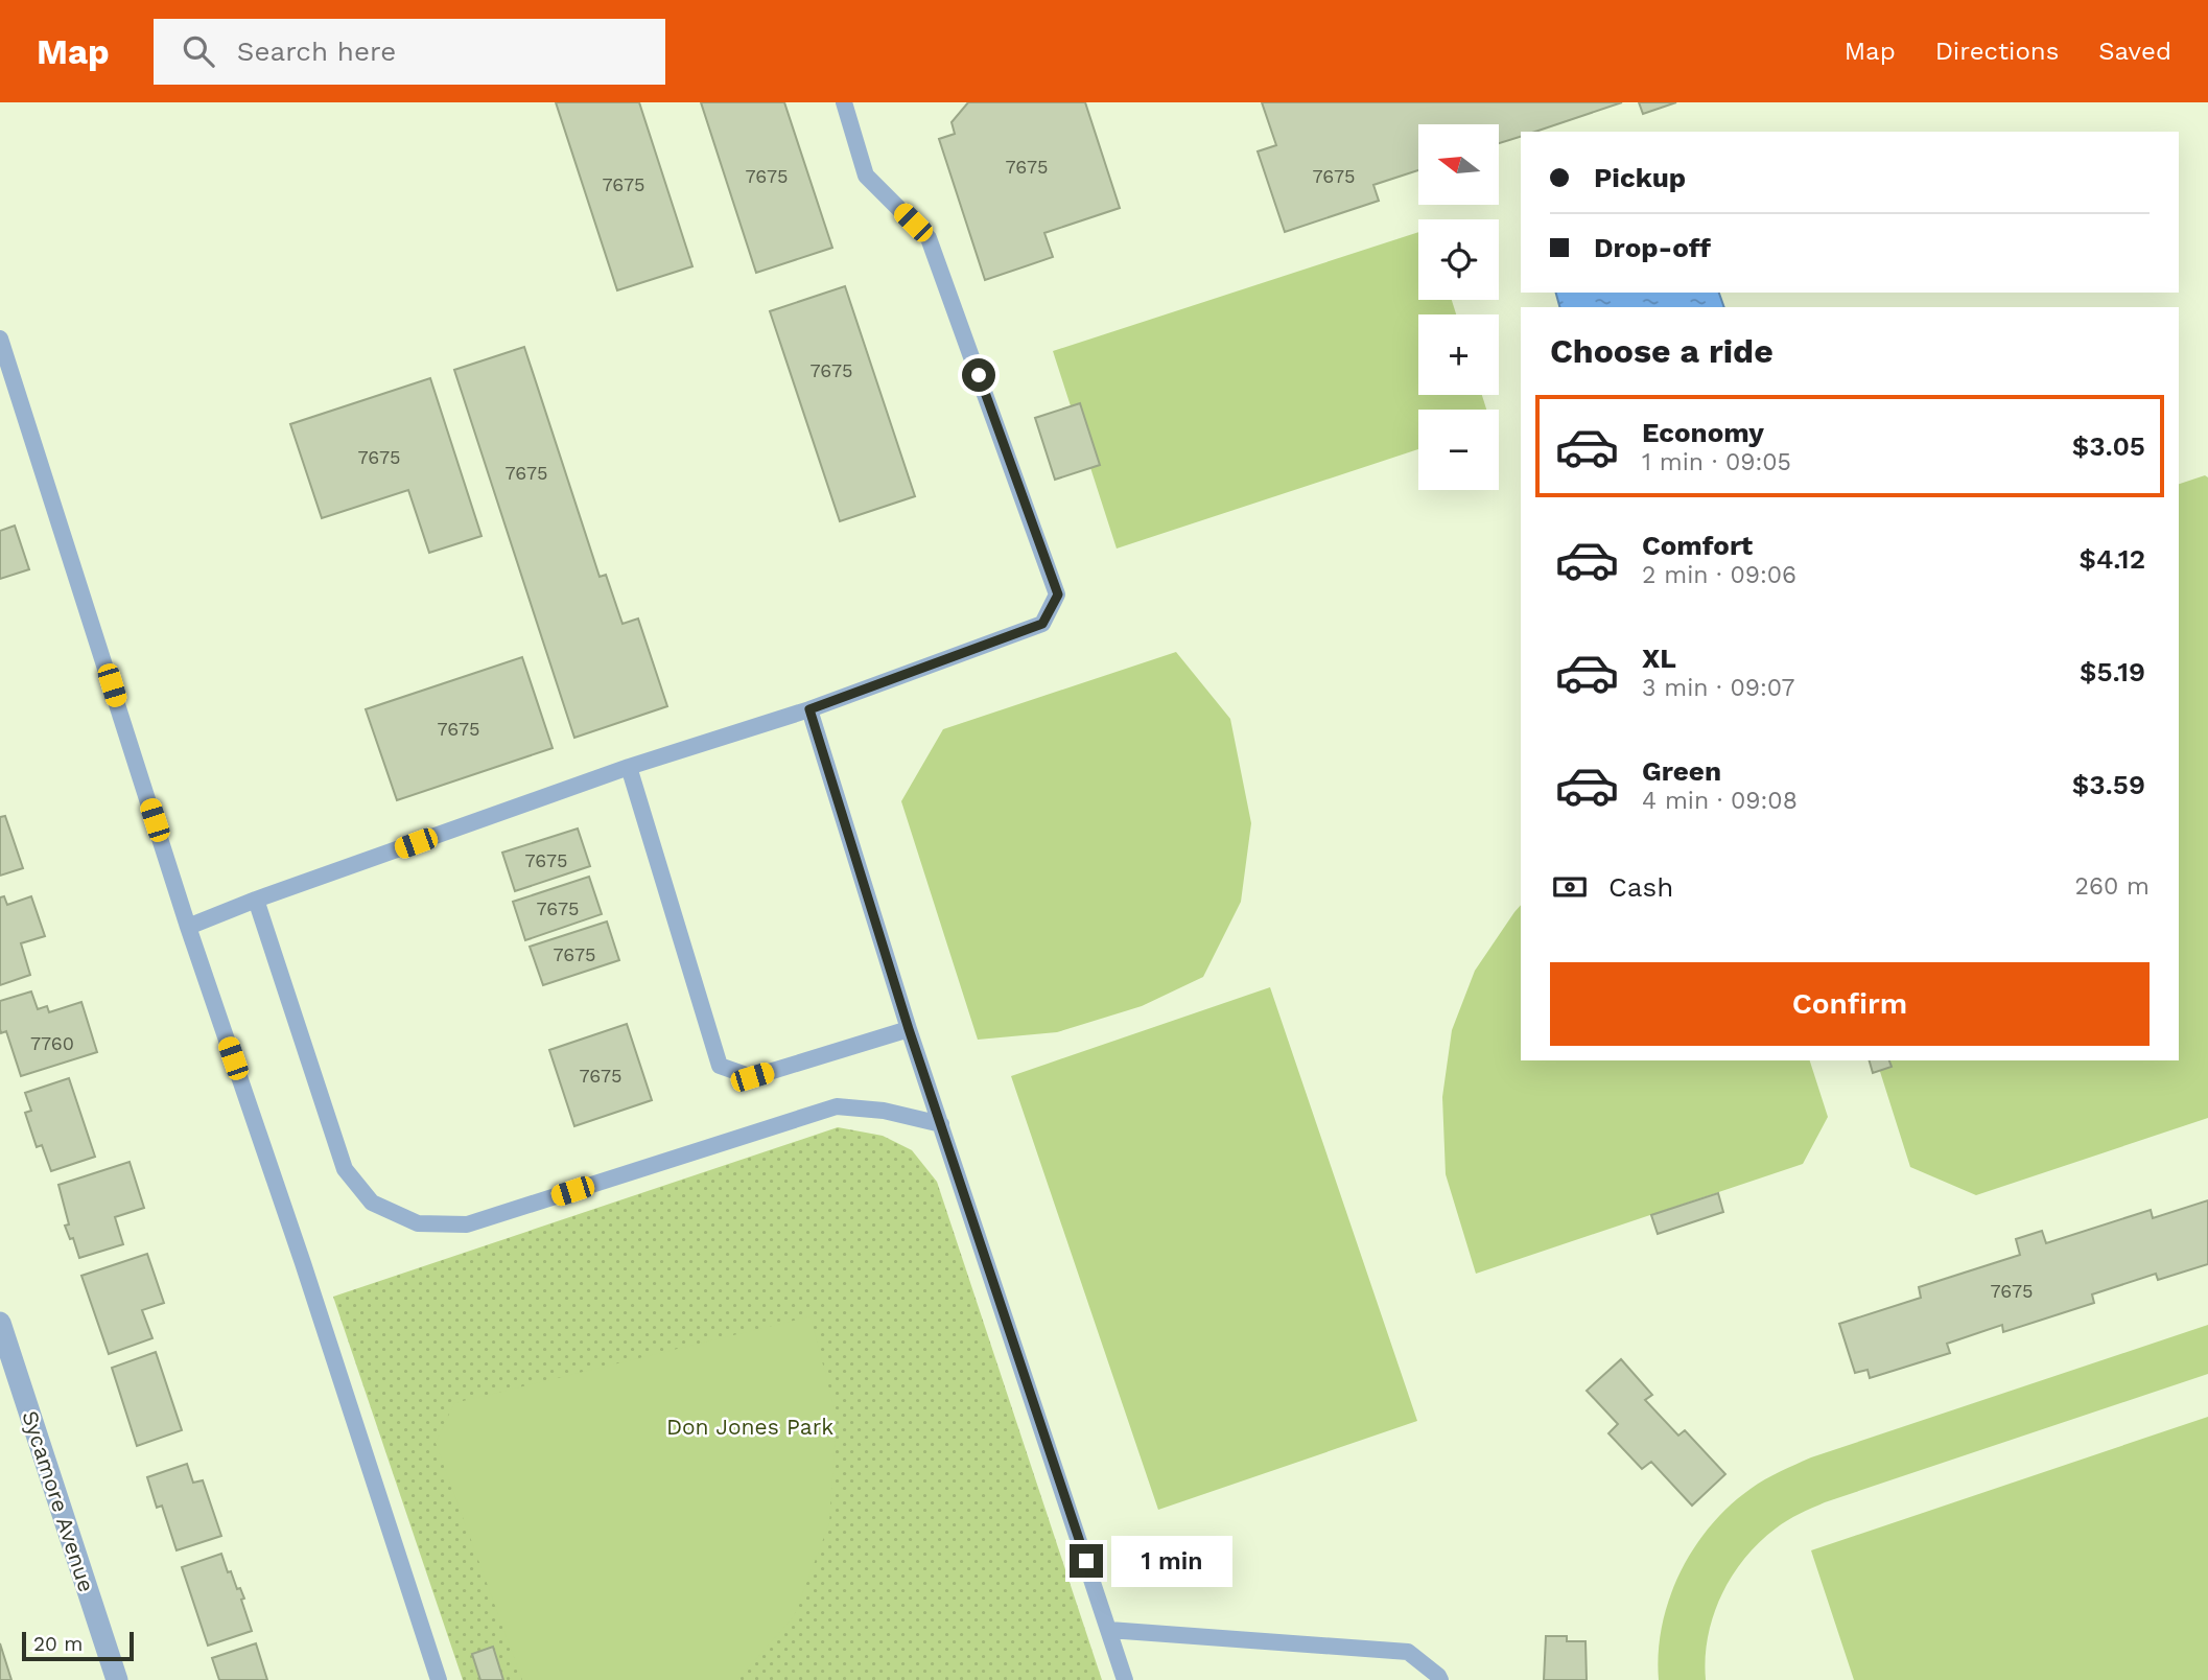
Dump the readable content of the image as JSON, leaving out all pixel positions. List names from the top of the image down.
{
  "streets": {
    "street": ["Sycamore Avenue"]
  },
  "parks": ["Don Jones Park"],
  "house_numbers": [
    "7675",
    "7675",
    "7675",
    "7675",
    "7675",
    "7675",
    "7675",
    "7675",
    "7675",
    "7675",
    "7675",
    "7760",
    "7675",
    "7675"
  ],
  "scale_bar": "20 m",
  "north": "left",
  "page": {
    "header": "Map",
    "search": "Search here",
    "nav": ["Map", "Directions", "Saved"],
    "map_buttons": ["+", "−"],
    "banner": ["Pickup", "Drop-off"],
    "heading": "Choose a ride",
    "list": [
      {
        "name": "Economy",
        "note": "1 min · 09:05",
        "value": "$3.05"
      },
      {
        "name": "Comfort",
        "note": "2 min · 09:06",
        "value": "$4.12"
      },
      {
        "name": "XL",
        "note": "3 min · 09:07",
        "value": "$5.19"
      },
      {
        "name": "Green",
        "note": "4 min · 09:08",
        "value": "$3.59"
      }
    ],
    "pay": ["Cash", "260 m"],
    "buttons": "Confirm",
    "bubble": "1 min",
    "scale": "20 m"
  }
}
